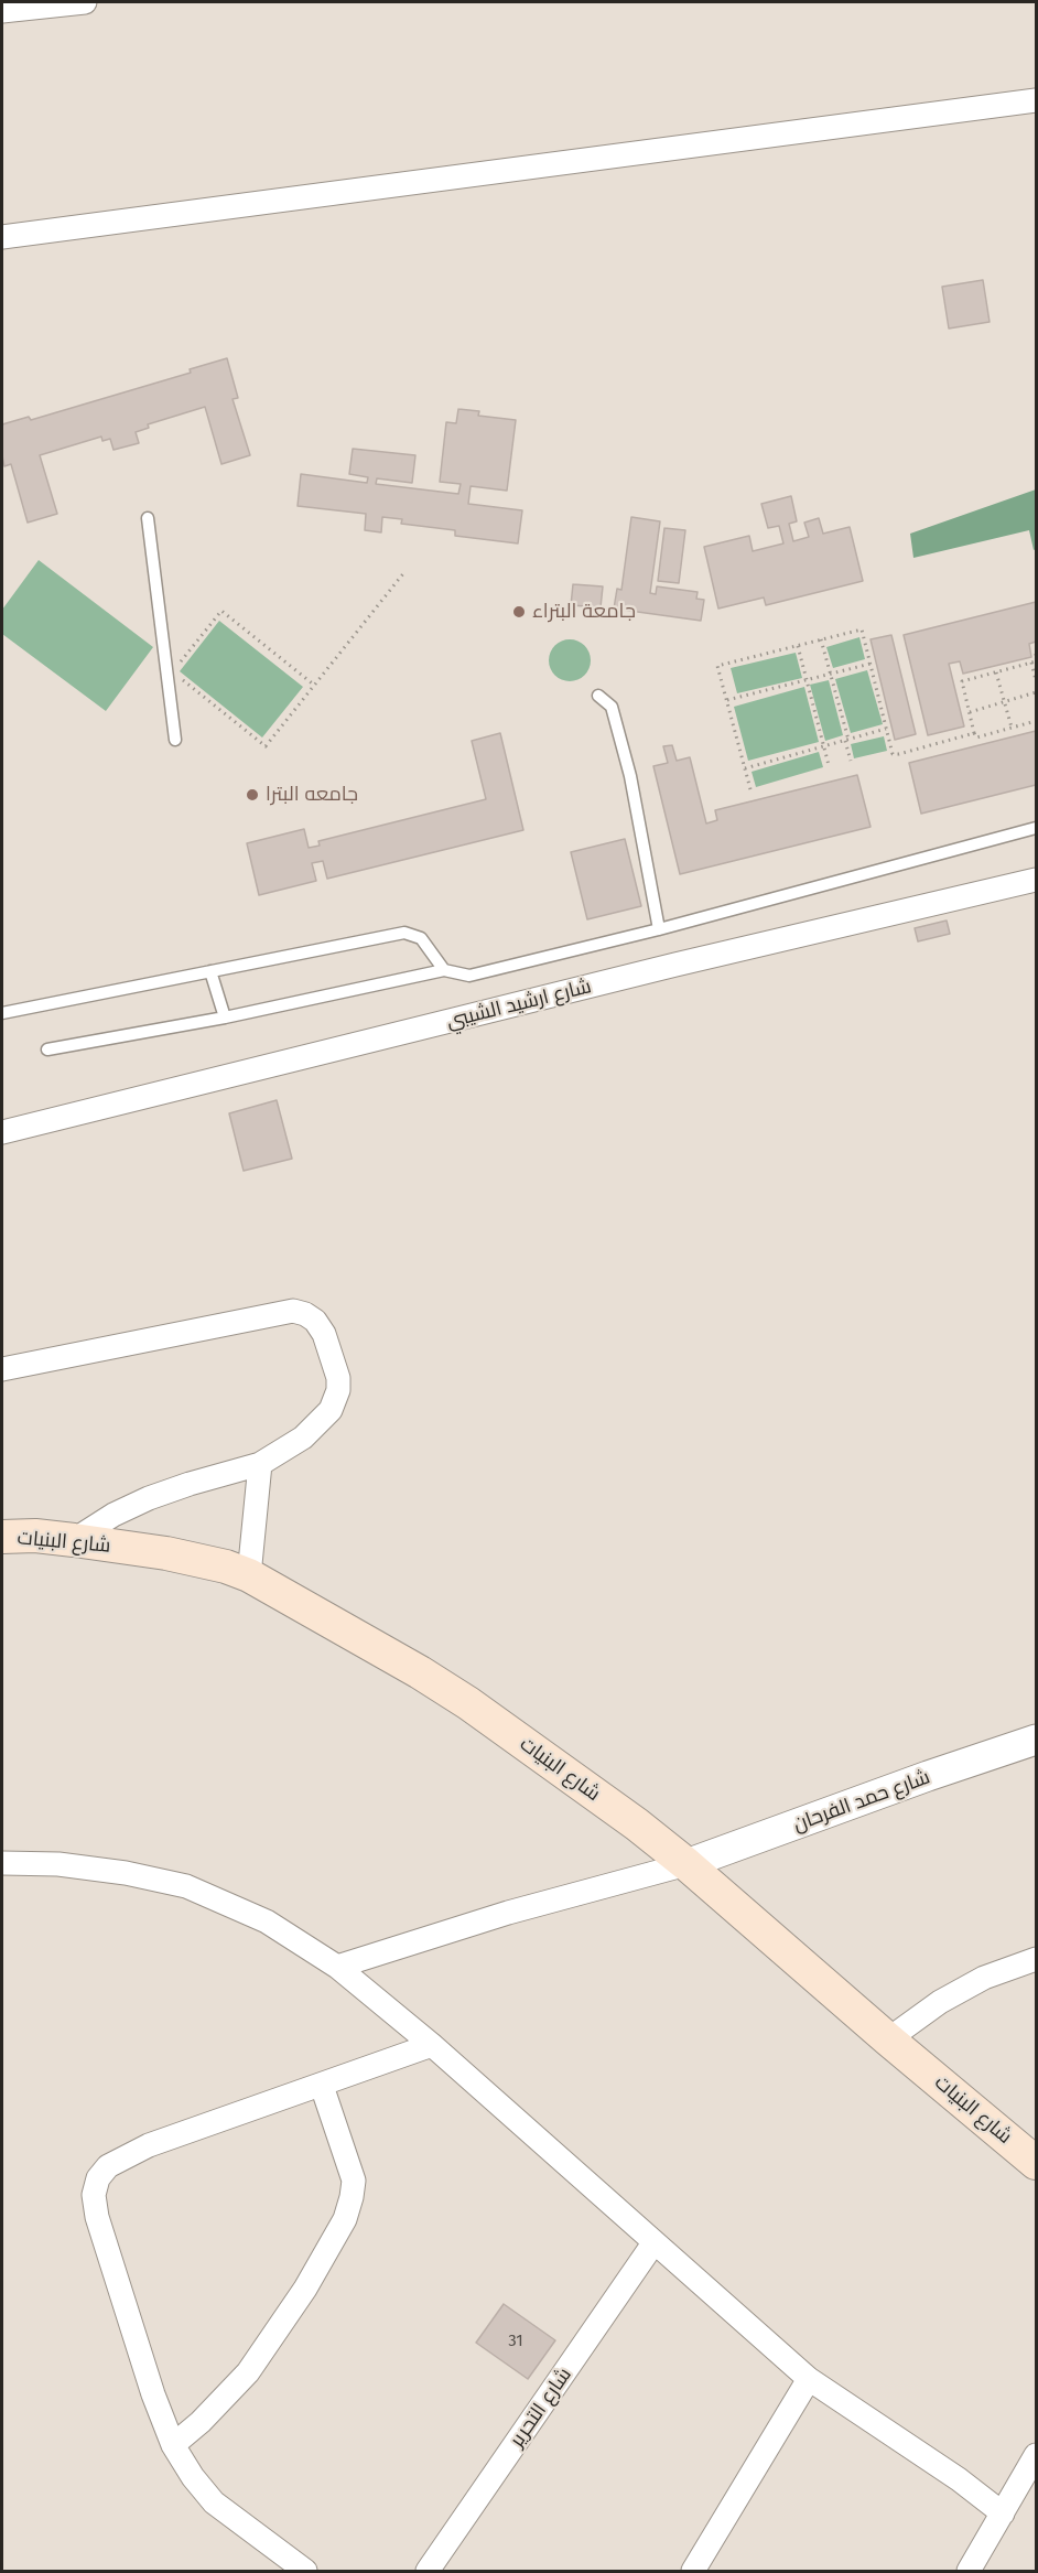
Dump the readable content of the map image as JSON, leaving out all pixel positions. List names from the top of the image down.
{
  "streets": {
    "main road": ["شارع البنيات"],
    "street": ["شارع ارشيد الشيبي", "شارع حمد الفرحان", "شارع التحرير"]
  },
  "crossings": [
    ["شارع البنيات", "شارع حمد الفرحان"]
  ],
  "places": ["جامعة البتراء", "جامعه البترا"],
  "house_numbers": ["31"]
}
